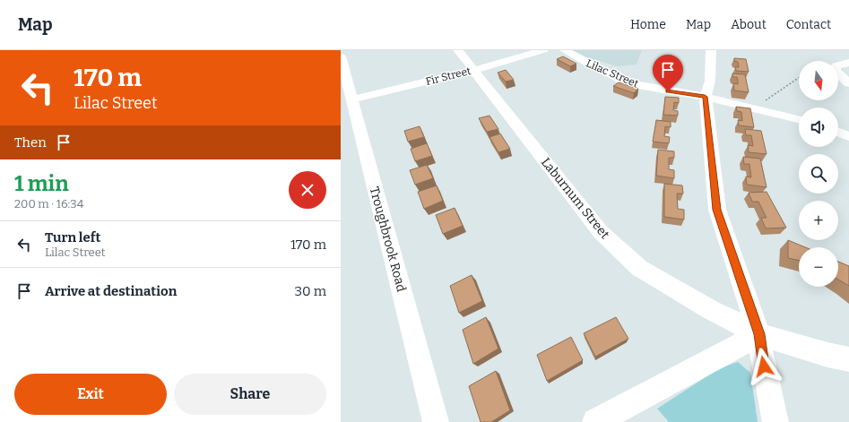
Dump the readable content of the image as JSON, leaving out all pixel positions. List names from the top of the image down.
{
  "streets": {
    "street": [
      "Lilac Street",
      "Fir Street",
      "Laburnum Street",
      "Troughbrook Road"
    ]
  },
  "crossings": [
    ["Fir Street", "Laburnum Street"],
    ["Fir Street", "Troughbrook Road"]
  ],
  "north": "bottom",
  "page": {
    "header": "Map",
    "nav": [
      "Home",
      "Map",
      "About",
      "Contact"
    ],
    "turn": ["170 m", "Lilac Street"],
    "map_buttons": ["+", "−"],
    "then": "Then",
    "heading": ["1 min", "200 m · 16:34"],
    "list": [
      {
        "name": "Turn left",
        "note": "Lilac Street",
        "value": "170 m"
      },
      {
        "name": "Arrive at destination",
        "value": "30 m"
      }
    ],
    "buttons": ["Exit", "Share"]
  }
}
